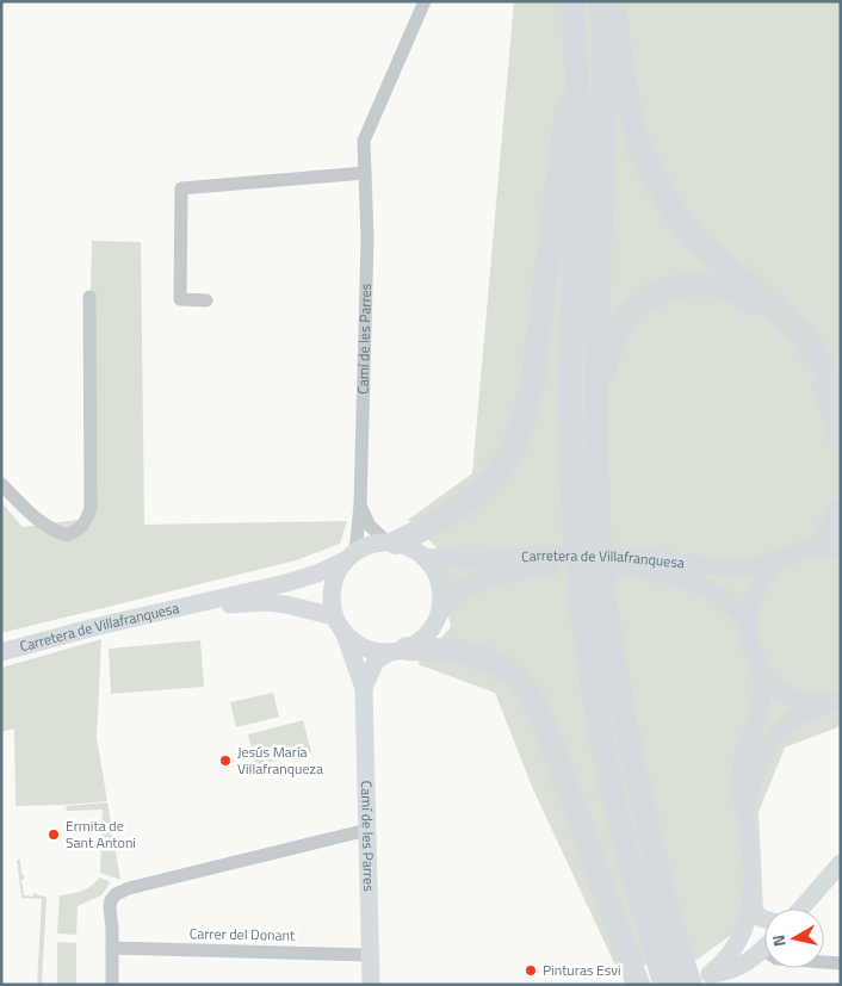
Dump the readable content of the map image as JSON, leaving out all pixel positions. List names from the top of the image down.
{
  "streets": {
    "main road": ["Camí de les Parres", "Carretera de Villafranquesa"],
    "street": ["Carrer del Donant"]
  },
  "crossings": [
    ["Camí de les Parres", "Carretera de Villafranquesa"],
    ["Camí de les Parres", "Carrer del Donant"]
  ],
  "places": ["Jesús María Villafranqueza", "Ermita de Sant Antoni", "Pinturas Esvi"],
  "north": "left"
}
